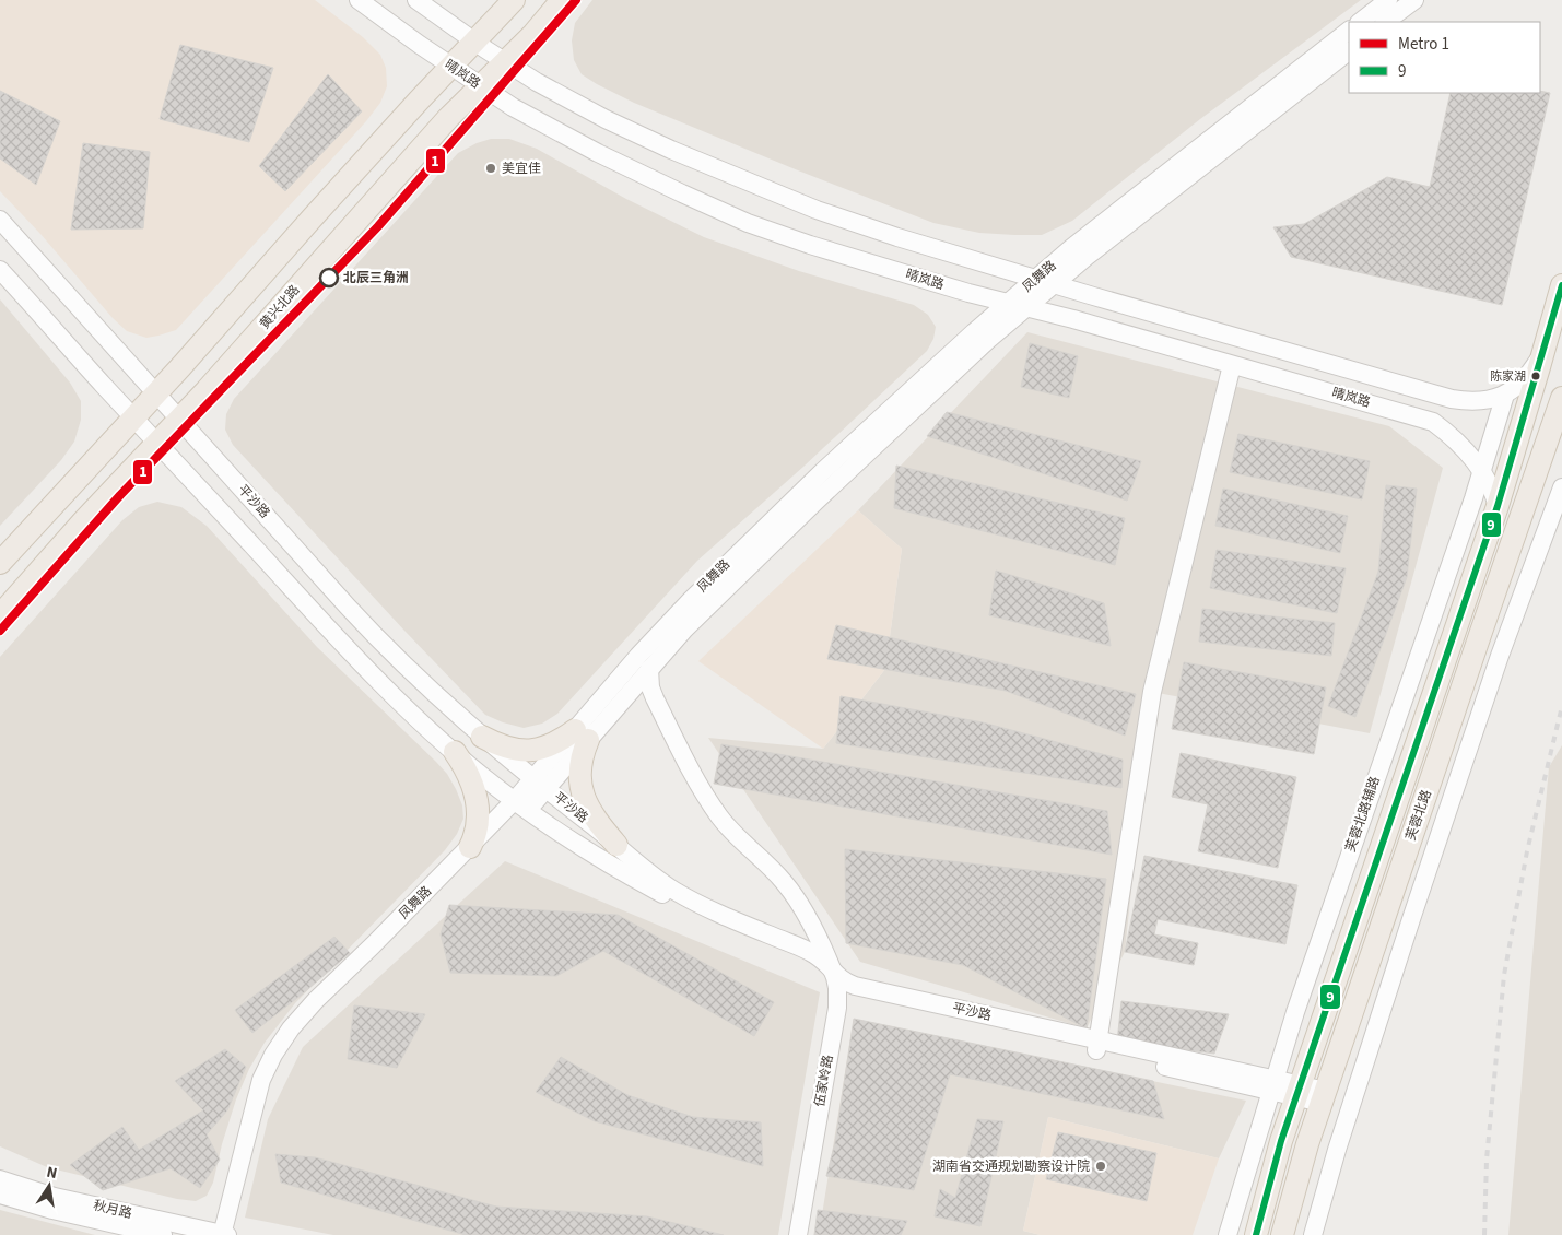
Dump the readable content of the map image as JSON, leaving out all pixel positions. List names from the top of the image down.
{
  "streets": {
    "main road": ["黄兴北路", "芙蓉北路"],
    "street": [
      "晴岚路",
      "凤舞路",
      "平沙路",
      "芙蓉北路辅路",
      "伍家岭路",
      "秋月路"
    ]
  },
  "crossings": [
    ["晴岚路", "凤舞路"],
    ["晴岚路", "黄兴北路"],
    ["晴岚路", "芙蓉北路辅路"],
    ["晴岚路", "芙蓉北路"],
    ["凤舞路", "平沙路"],
    ["凤舞路", "伍家岭路"],
    ["凤舞路", "秋月路"],
    ["黄兴北路", "平沙路"],
    ["平沙路", "芙蓉北路辅路"],
    ["平沙路", "芙蓉北路"],
    ["平沙路", "伍家岭路"]
  ],
  "places": [
    "美宜佳",
    "北辰三角洲",
    "陈家湖",
    "湖南省交通规划勘察设计院"
  ],
  "lines": ["metro line 1", "transit line 9"],
  "legend": ["Metro 1", "9"],
  "north": "top"
}
